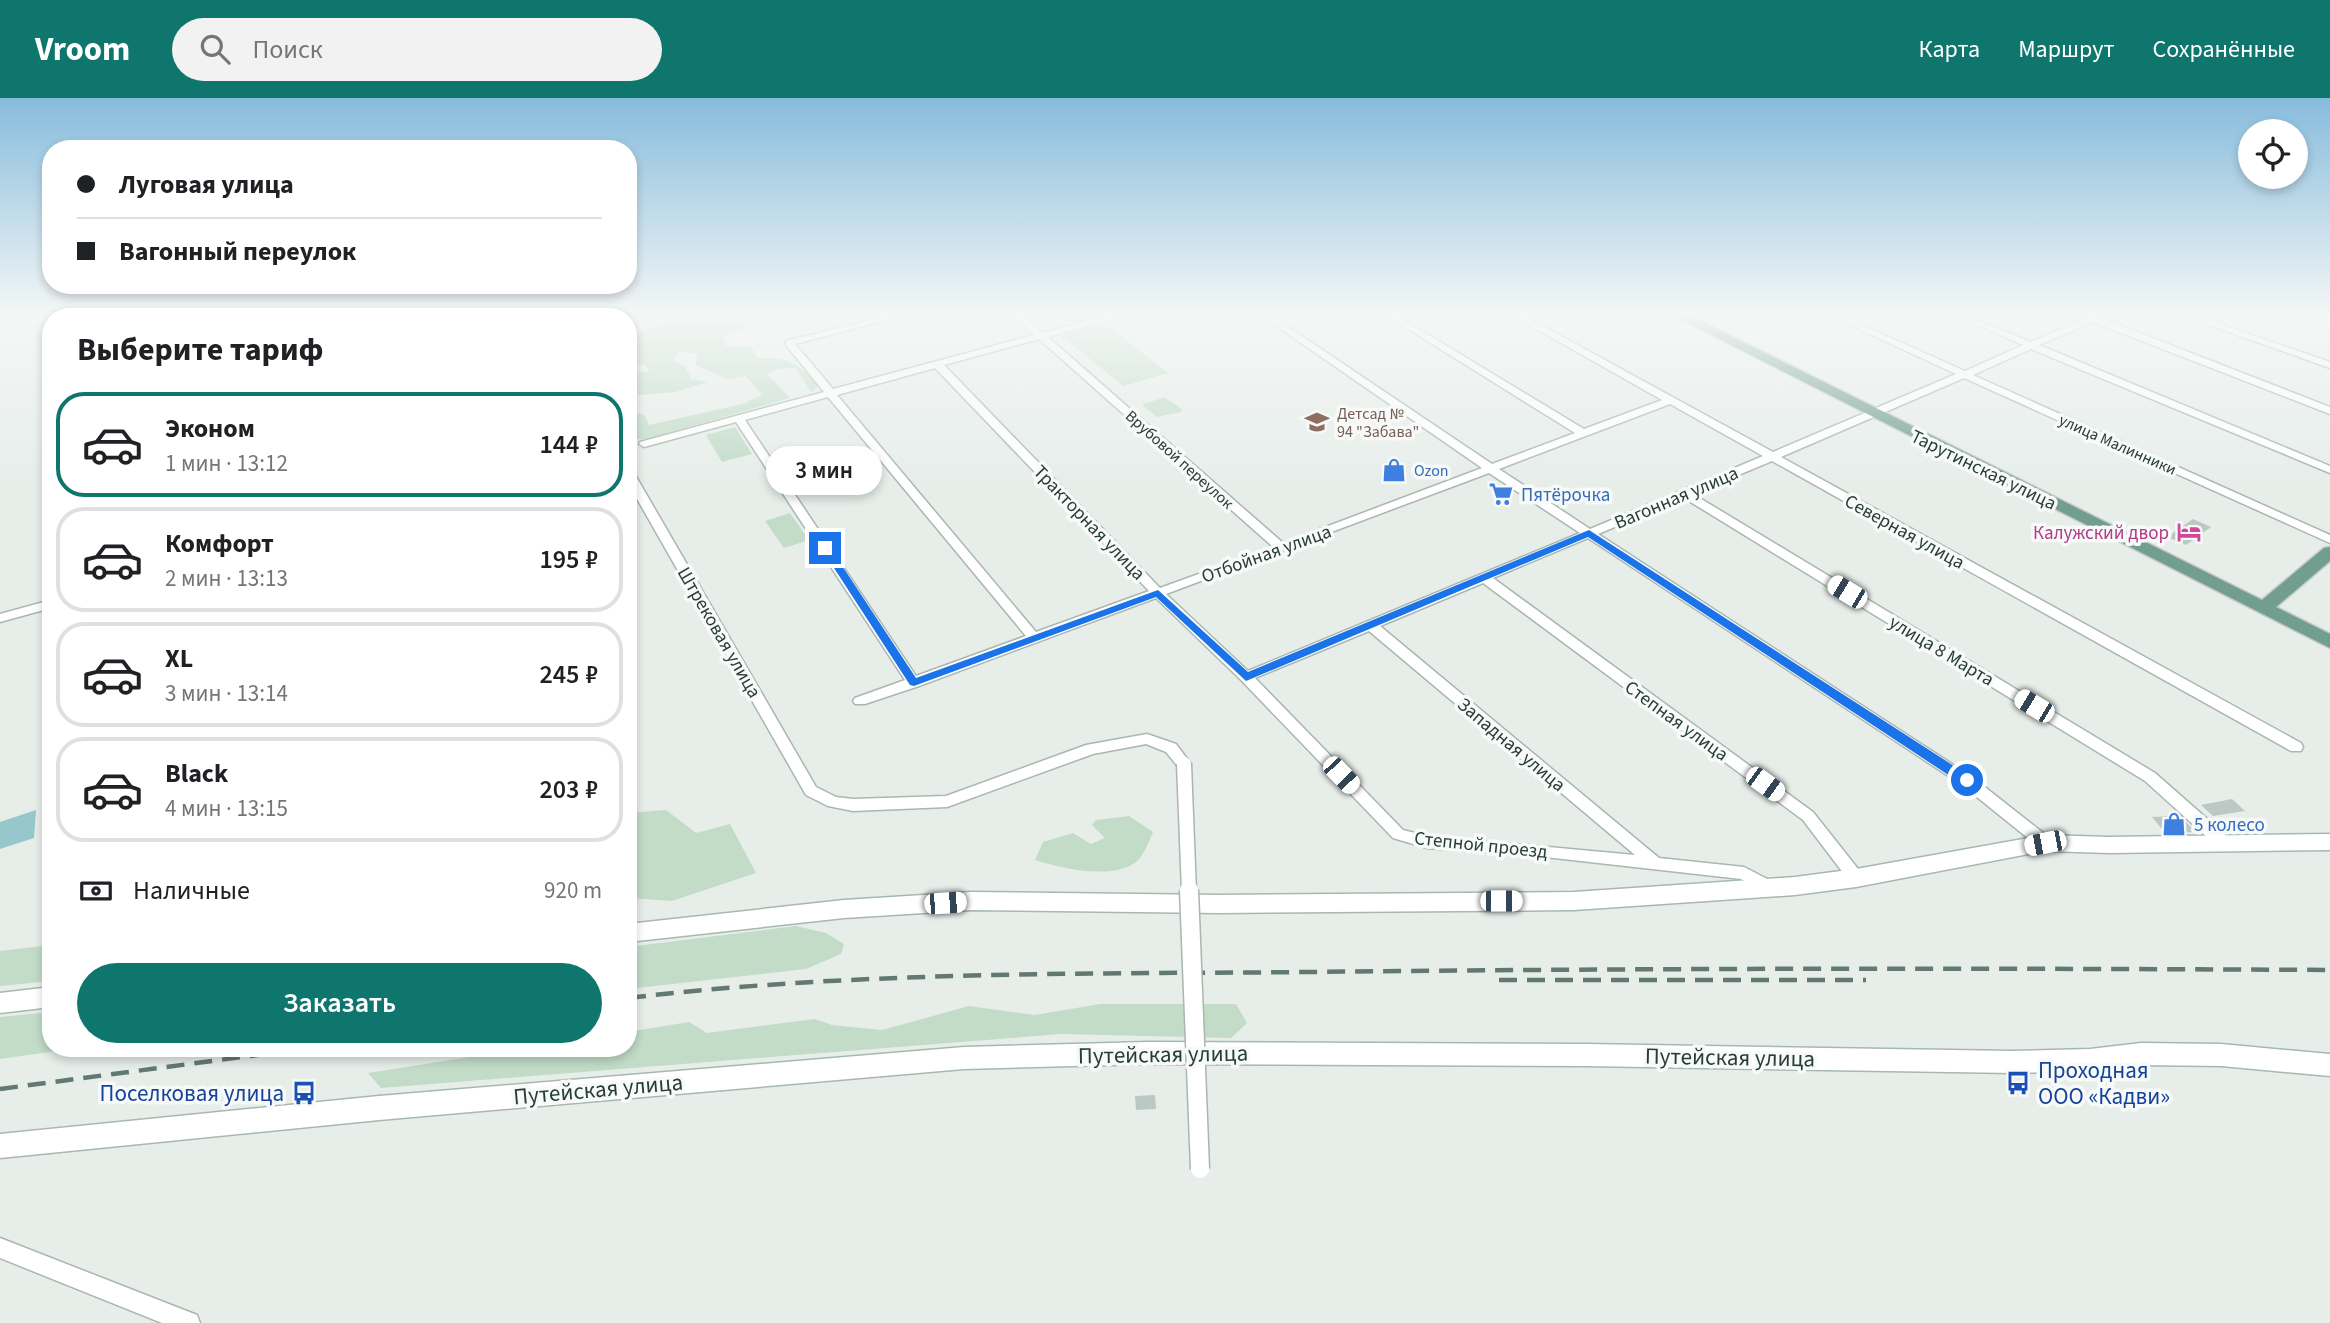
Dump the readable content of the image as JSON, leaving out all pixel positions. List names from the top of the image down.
{
  "streets": {
    "main road": ["Тарутинская улица", "Путейская улица"],
    "street": [
      "улица Малинники",
      "Врубовой переулок",
      "Вагонная улица",
      "Тракторная улица",
      "Северная улица",
      "Отбойная улица",
      "Штрековая улица",
      "улица 8 Марта",
      "Степная улица",
      "Западная улица",
      "Степной проезд"
    ]
  },
  "crossings": [
    ["улица Малинники", "Вагонная улица"],
    ["Врубовой переулок", "Отбойная улица"],
    ["Тарутинская улица", "Вагонная улица"],
    ["Вагонная улица", "Тракторная улица"],
    ["Вагонная улица", "Северная улица"],
    ["Вагонная улица", "улица 8 Марта"],
    ["Вагонная улица", "Степная улица"],
    ["Вагонная улица", "Западная улица"],
    ["Вагонная улица", "Степной проезд"],
    ["Тракторная улица", "Отбойная улица"],
    ["Тракторная улица", "Степной проезд"],
    ["Северная улица", "Отбойная улица"],
    ["Западная улица", "Степной проезд"]
  ],
  "places": {
    "school or university": ["Детсад № 94 \"Забава\""],
    "shop": ["Ozon", "5 колесо"],
    "supermarket": ["Пятёрочка"],
    "hotel": ["Калужский двор"],
    "bus stop": ["Проходная ООО «Кадви»", "Поселковая улица"]
  },
  "page": {
    "header": "Vroom",
    "search": "Поиск",
    "nav": ["Карта", "Маршрут", "Сохранённые"],
    "banner": ["Луговая улица", "Вагонный переулок"],
    "heading": "Выберите тариф",
    "list": [
      {
        "name": "Эконом",
        "note": "1 мин · 13:12",
        "value": "144 ₽"
      },
      {
        "name": "Комфорт",
        "note": "2 мин · 13:13",
        "value": "195 ₽"
      },
      {
        "name": "XL",
        "note": "3 мин · 13:14",
        "value": "245 ₽"
      },
      {
        "name": "Black",
        "note": "4 мин · 13:15",
        "value": "203 ₽"
      }
    ],
    "bubble": "3 мин",
    "pay": ["Наличные", "920 m"],
    "buttons": "Заказать"
  }
}
